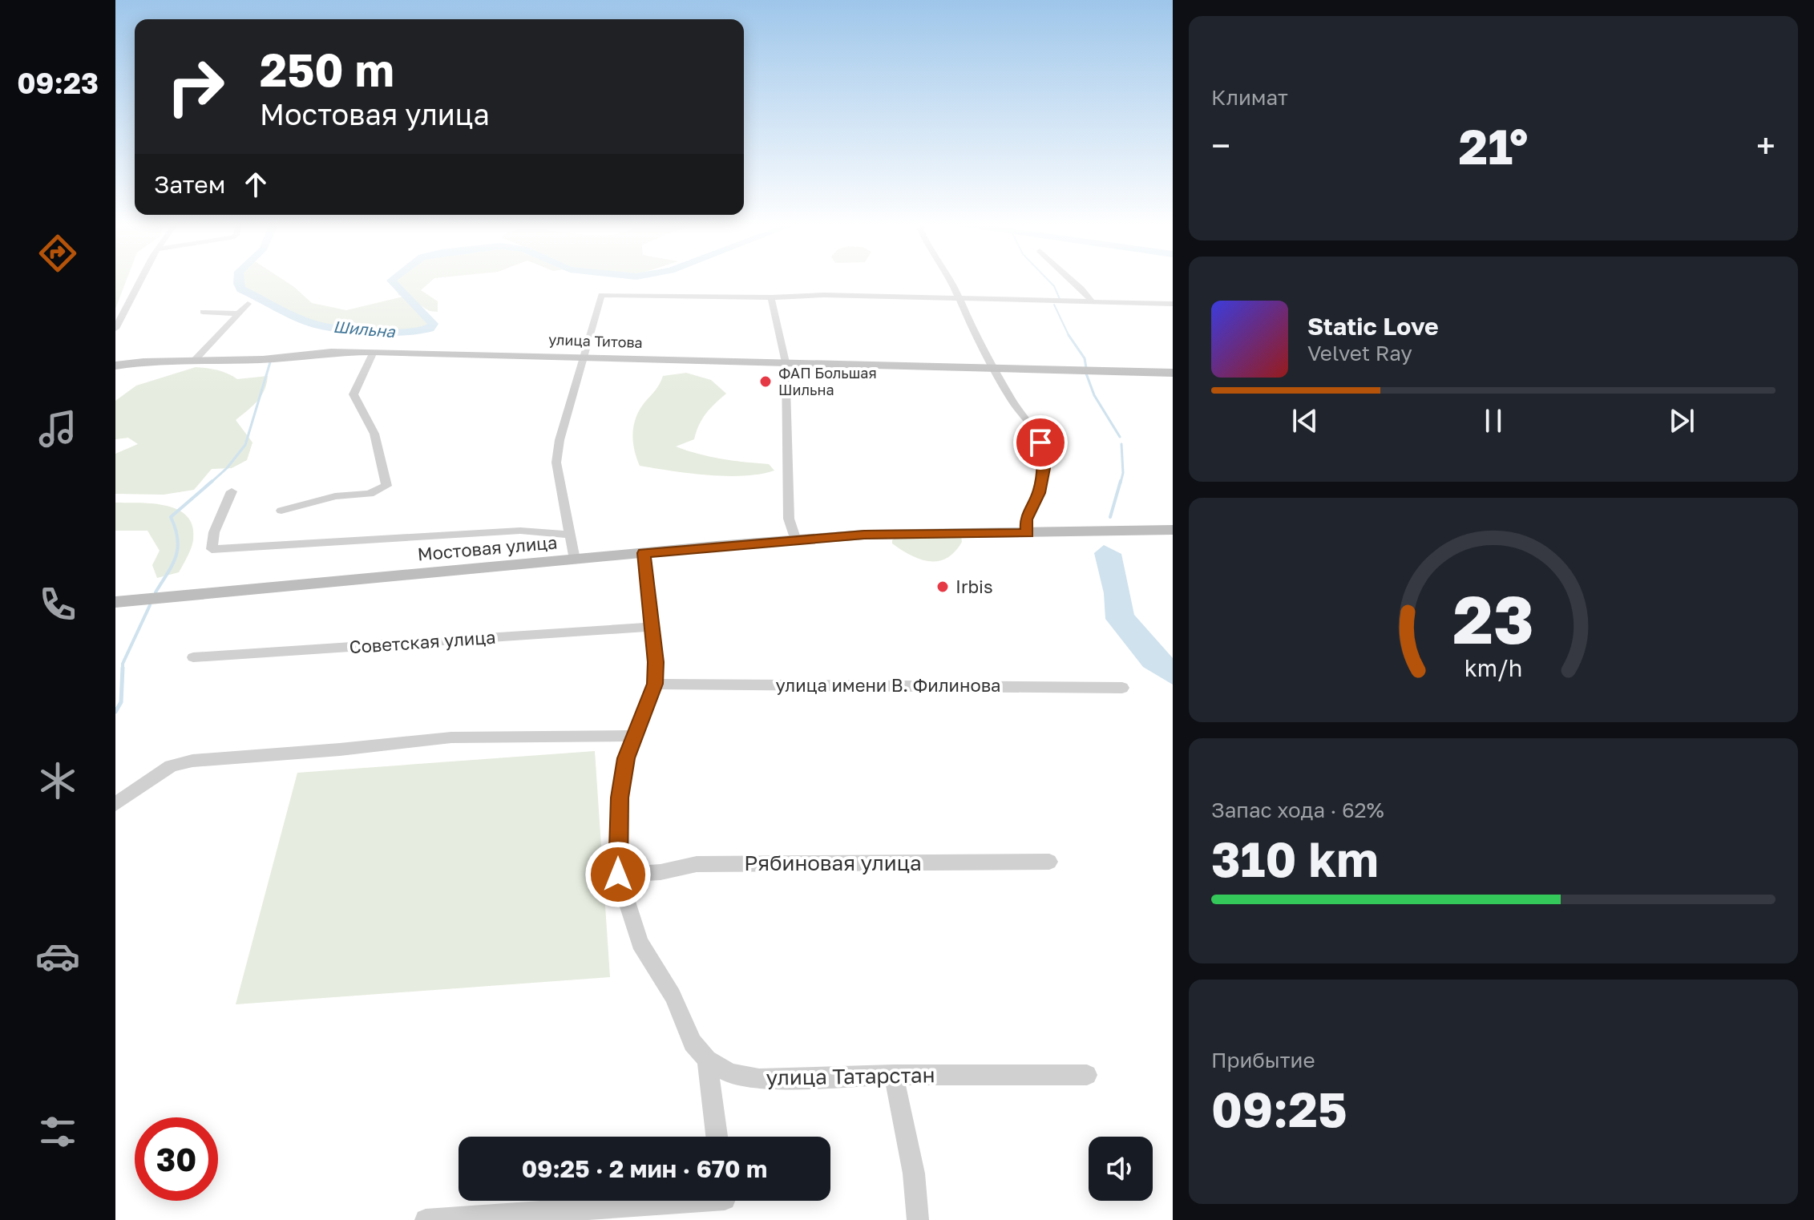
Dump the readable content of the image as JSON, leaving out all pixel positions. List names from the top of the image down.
{
  "streets": {
    "street": [
      "улица Титова",
      "Мостовая улица",
      "Советская улица",
      "улица имени В. Филинова",
      "Рябиновая улица",
      "улица Татарстан"
    ]
  },
  "water": ["Шильна"],
  "places": ["ФАП Большая Шильна", "Irbis"],
  "page": {
    "tabs": "09:23",
    "tile": [
      "Климат",
      ["Запас хода · 62%", "310 km"],
      ["Прибытие", "09:25"]
    ],
    "turn": ["250 m", "Мостовая улица"],
    "heat": ["−", "21°", "+"],
    "then": "Затем",
    "song": ["Static Love", "Velvet Ray"],
    "limit": "30",
    "trip": "09:25 · 2 мин · 670 m",
    "gauge": ["23", "km/h"]
  }
}
